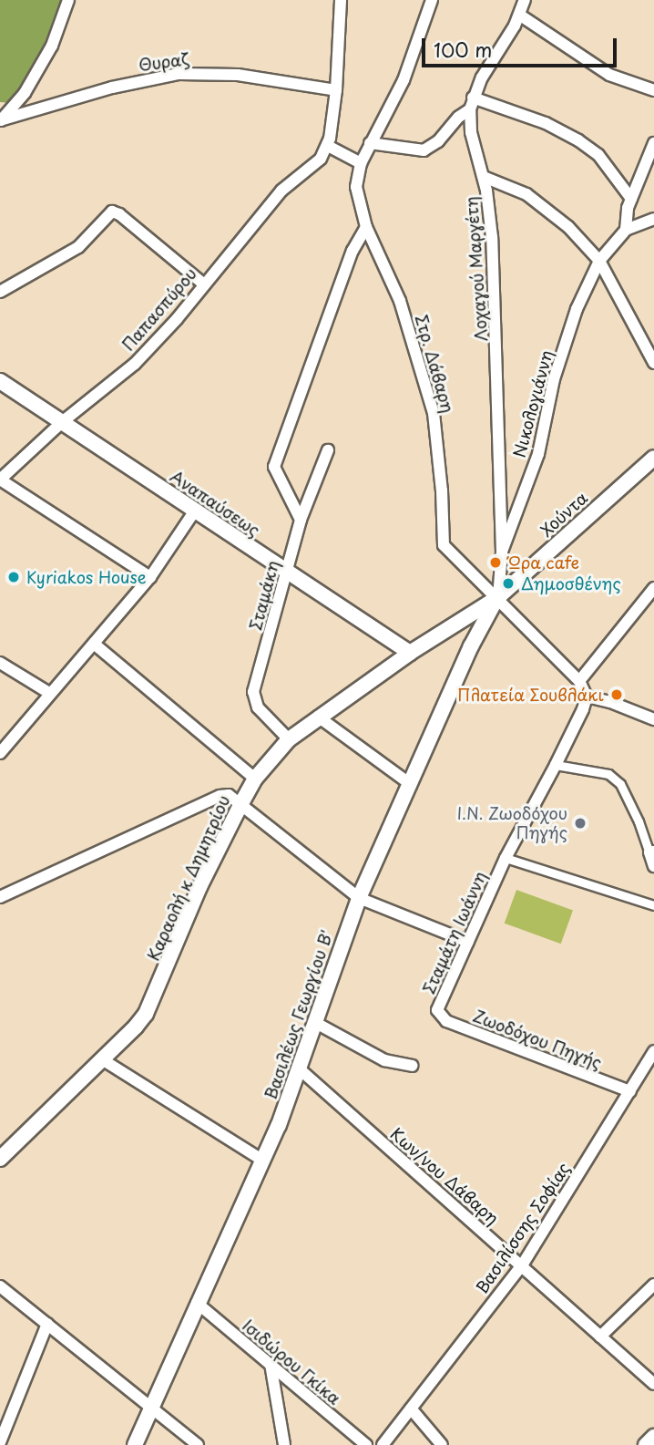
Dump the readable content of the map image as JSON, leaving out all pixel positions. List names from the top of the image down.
{
  "streets": {
    "street": [
      "Θυραζ",
      "Λοχαγού Μαργέτη",
      "Παπασπύρου",
      "Στρ. Δάβαρη",
      "Νικολογιάννη",
      "Αναπαύσεως",
      "Χούντα",
      "Σταμάκη",
      "Καραολή κ Δημητρίου",
      "Σταμάτη Ιωάννη",
      "Βασιλέως Γεωργίου Β'",
      "Ζωοδόχου Πηγής",
      "Κων/νου Δάβαρη",
      "Βασιλίσσης Σοφίας",
      "Ισιδώρου Γκίκα"
    ]
  },
  "crossings": [
    ["Λοχαγού Μαργέτη", "Νικολογιάννη"],
    ["Παπασπύρου", "Αναπαύσεως"],
    ["Στρ. Δάβαρη", "Νικολογιάννη"],
    ["Στρ. Δάβαρη", "Χούντα"],
    ["Στρ. Δάβαρη", "Καραολή κ Δημητρίου"],
    ["Στρ. Δάβαρη", "Σταμάτη Ιωάννη"],
    ["Στρ. Δάβαρη", "Βασιλέως Γεωργίου Β'"],
    ["Νικολογιάννη", "Χούντα"],
    ["Νικολογιάννη", "Καραολή κ Δημητρίου"],
    ["Νικολογιάννη", "Βασιλέως Γεωργίου Β'"],
    ["Αναπαύσεως", "Σταμάκη"],
    ["Αναπαύσεως", "Καραολή κ Δημητρίου"],
    ["Χούντα", "Καραολή κ Δημητρίου"],
    ["Χούντα", "Βασιλέως Γεωργίου Β'"],
    ["Σταμάκη", "Καραολή κ Δημητρίου"],
    ["Καραολή κ Δημητρίου", "Βασιλέως Γεωργίου Β'"],
    ["Σταμάτη Ιωάννη", "Ζωοδόχου Πηγής"],
    ["Βασιλέως Γεωργίου Β'", "Κων/νου Δάβαρη"],
    ["Βασιλέως Γεωργίου Β'", "Ισιδώρου Γκίκα"],
    ["Ζωοδόχου Πηγής", "Βασιλίσσης Σοφίας"],
    ["Κων/νου Δάβαρη", "Βασιλίσσης Σοφίας"]
  ],
  "places": [
    "Ώρα cafe",
    "Kyriakos House",
    "Δημοσθένης",
    "Πλατεία Σουβλάκι",
    "Ι.Ν. Ζωοδόχου Πηγής"
  ],
  "scale_bar": "100 m"
}
